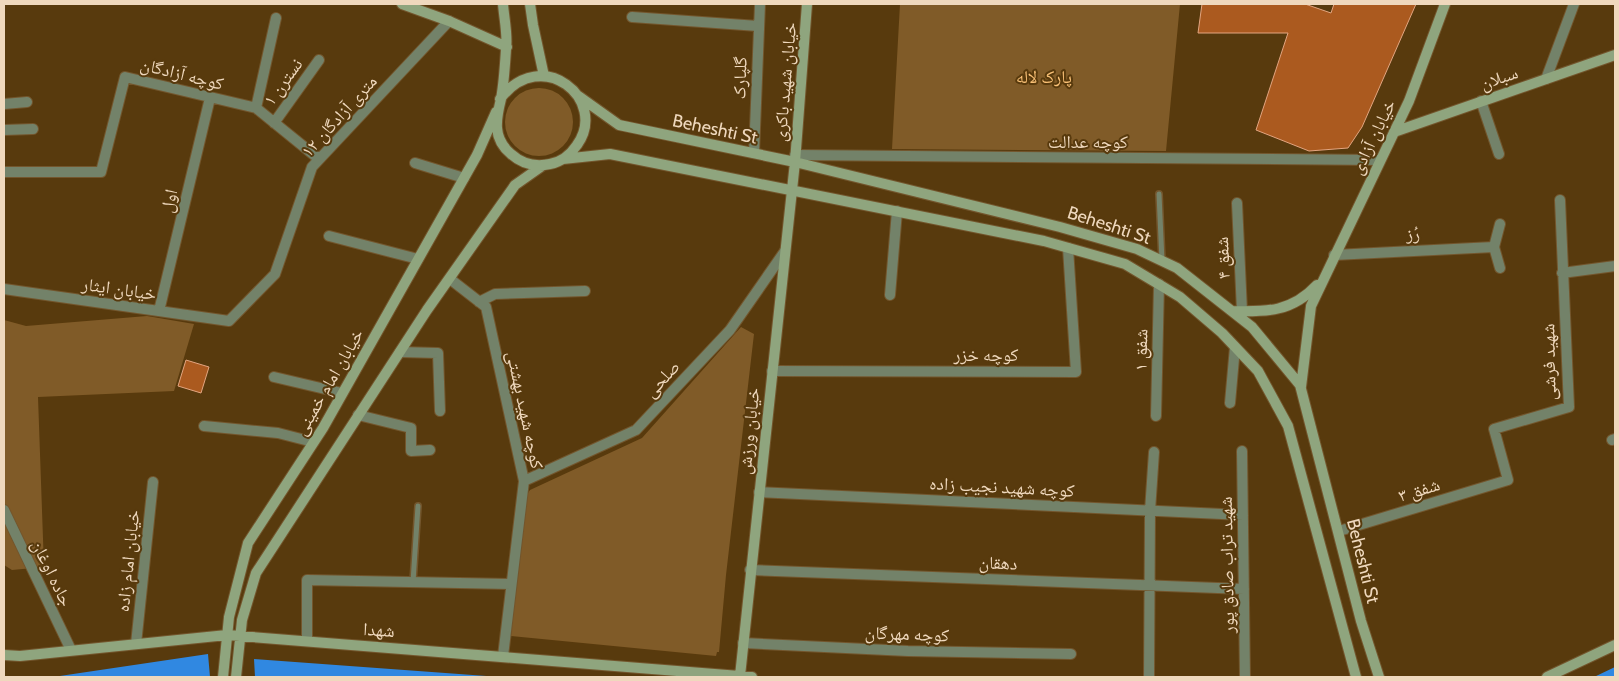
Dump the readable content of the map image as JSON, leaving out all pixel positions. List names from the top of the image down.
{
  "streets": {
    "main road": [
      "سبلان",
      "خیابان شهید باکری",
      "Beheshti St",
      "خیابان آزادی",
      "خیابان امام خمینی",
      "خیابان ورزش",
      "شهدا"
    ],
    "street": [
      "کوچه آزادگان",
      "گلپارک",
      "نسترن ۱",
      "۱۲ متری آزادگان",
      "کوچه عدالت",
      "اول",
      "رُز",
      "شفق ۴",
      "خیابان ایثار",
      "شفق ۱",
      "کوچه خزر",
      "شهید فرشی",
      "صلحی",
      "کوچه شهید بهشتی",
      "کوچه شهید نجیب زاده",
      "شفق ۳",
      "خیابان امام زاده",
      "دهقان",
      "شهید تراب صادق پور",
      "جاده اوغان",
      "کوچه مهرگان"
    ]
  },
  "crossings": [
    ["کوچه آزادگان", "نسترن ۱"],
    ["کوچه آزادگان", "۱۲ متری آزادگان"],
    ["کوچه آزادگان", "اول"],
    ["گلپارک", "Beheshti St"],
    ["سبلان", "خیابان آزادی"],
    ["خیابان شهید باکری", "Beheshti St"],
    ["خیابان شهید باکری", "کوچه عدالت"],
    ["خیابان شهید باکری", "خیابان ورزش"],
    ["۱۲ متری آزادگان", "خیابان ایثار"],
    ["Beheshti St", "خیابان آزادی"],
    ["Beheshti St", "کوچه عدالت"],
    ["Beheshti St", "شفق ۴"],
    ["Beheshti St", "شفق ۱"],
    ["Beheshti St", "کوچه خزر"],
    ["Beheshti St", "خیابان امام خمینی"],
    ["Beheshti St", "خیابان ورزش"],
    ["Beheshti St", "شفق ۳"],
    ["خیابان آزادی", "کوچه عدالت"],
    ["خیابان آزادی", "رُز"],
    ["اول", "خیابان ایثار"],
    ["کوچه خزر", "خیابان ورزش"],
    ["شهید فرشی", "شفق ۳"],
    ["صلحی", "کوچه شهید بهشتی"],
    ["صلحی", "خیابان ورزش"],
    ["خیابان امام خمینی", "شهدا"],
    ["کوچه شهید بهشتی", "شهدا"],
    ["خیابان ورزش", "کوچه شهید نجیب زاده"],
    ["خیابان ورزش", "دهقان"],
    ["خیابان ورزش", "شهدا"],
    ["خیابان ورزش", "کوچه مهرگان"],
    ["کوچه شهید نجیب زاده", "شهید تراب صادق پور"],
    ["خیابان امام زاده", "شهدا"],
    ["دهقان", "شهید تراب صادق پور"],
    ["جاده اوغان", "شهدا"]
  ],
  "parks": ["پارک لاله"]
}
